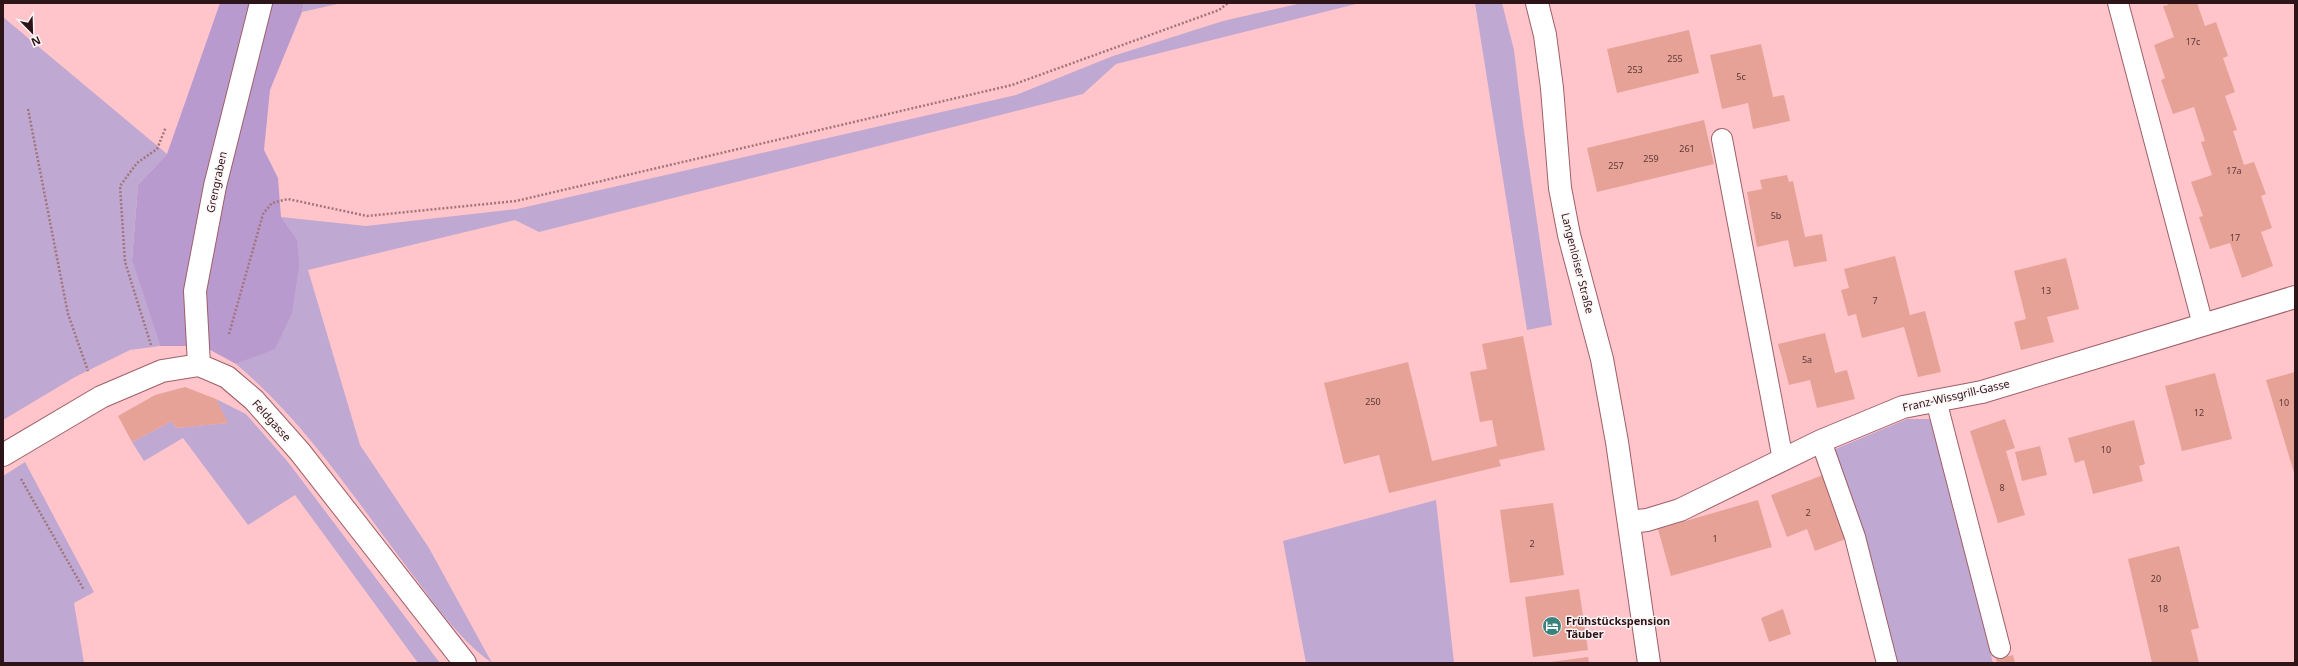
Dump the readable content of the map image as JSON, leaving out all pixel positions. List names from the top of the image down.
{
  "streets": {
    "street": [
      "Grengraben",
      "Langenloiser Straße",
      "Franz-Wissgrill-Gasse",
      "Feldgasse"
    ]
  },
  "crossings": [
    ["Grengraben", "Feldgasse"],
    ["Langenloiser Straße", "Franz-Wissgrill-Gasse"]
  ],
  "places": {
    "hotel": ["Frühstückspension Täuber"]
  },
  "house_numbers": [
    "17c",
    "255",
    "253",
    "5c",
    "261",
    "259",
    "257",
    "17a",
    "5b",
    "17",
    "13",
    "7",
    "5a",
    "250",
    "10",
    "12",
    "10",
    "8",
    "2",
    "1",
    "2",
    "20",
    "18"
  ],
  "north": "bottom right"
}
